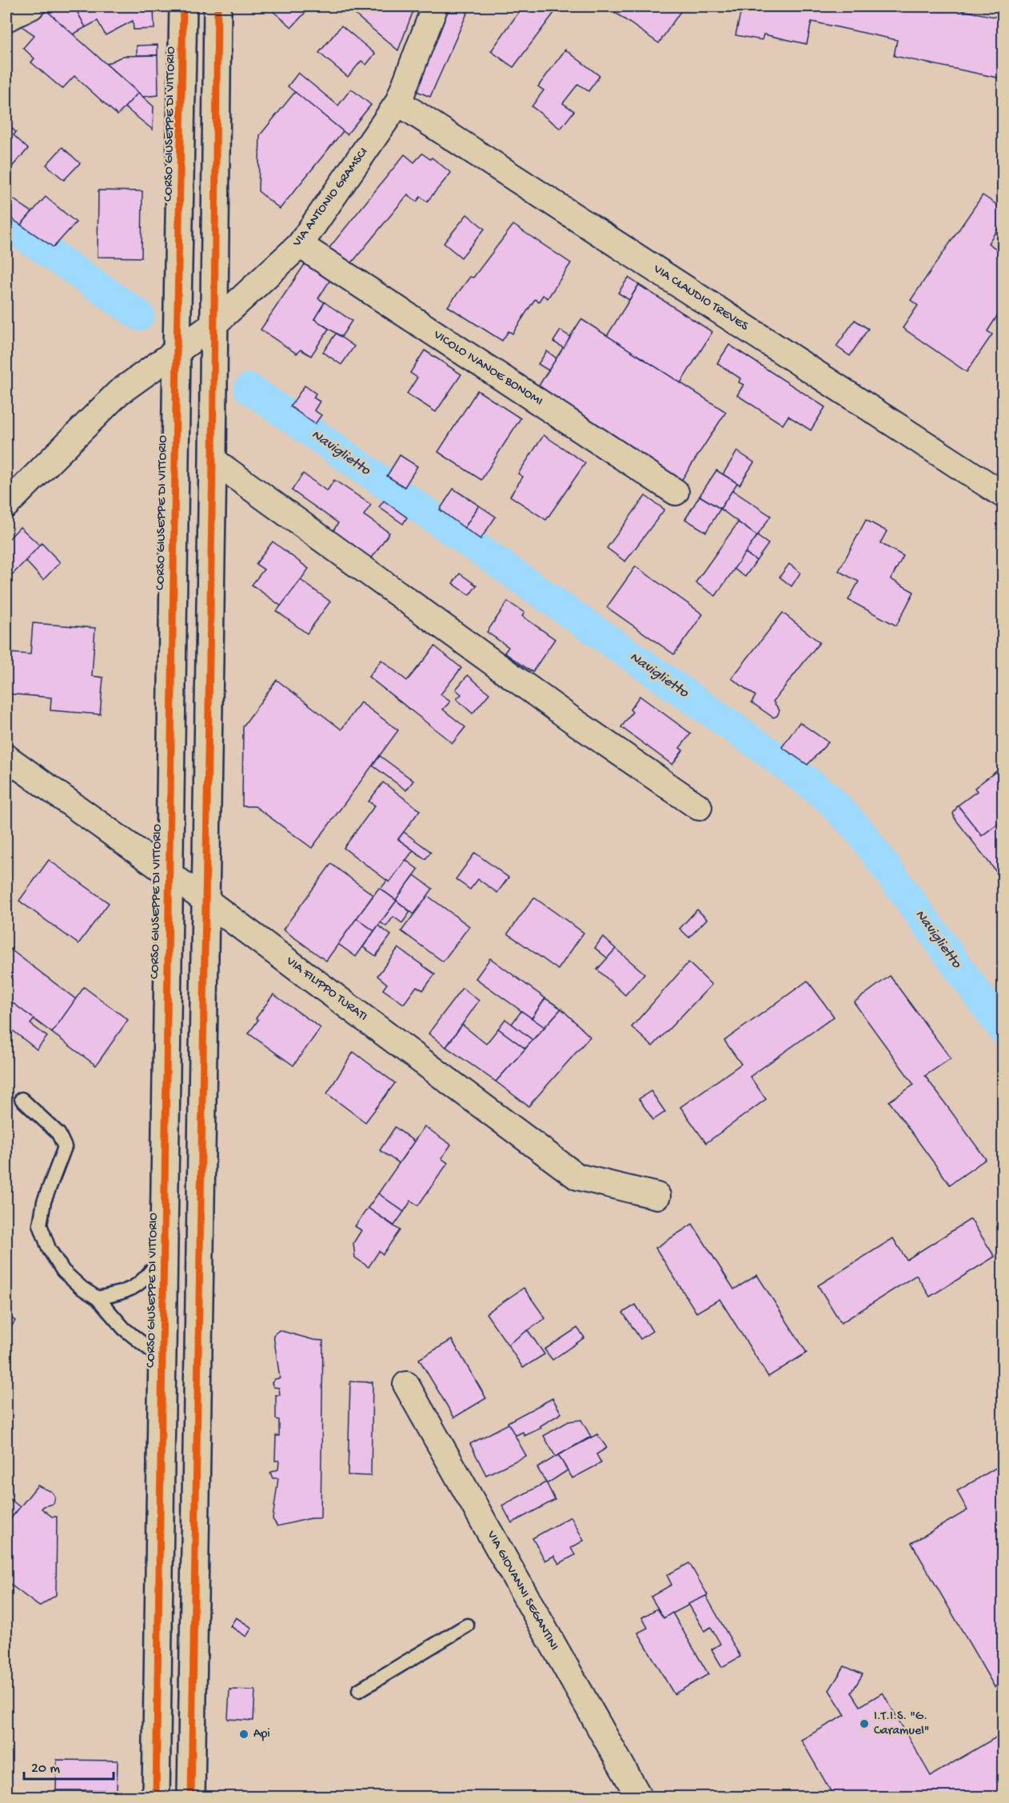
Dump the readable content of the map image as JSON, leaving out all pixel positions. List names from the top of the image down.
{
  "streets": {
    "main road": ["CORSO GIUSEPPE DI VITTORIO"],
    "street": [
      "VIA ANTONIO GRAMSCI",
      "VIA CLAUDIO TREVES",
      "VICOLO IVANOE BONOMI",
      "VIA FILIPPO TURATI",
      "VIA GIOVANNI SEGANTINI"
    ]
  },
  "crossings": [
    ["CORSO GIUSEPPE DI VITTORIO", "VIA ANTONIO GRAMSCI"],
    ["CORSO GIUSEPPE DI VITTORIO", "VIA FILIPPO TURATI"],
    ["VIA ANTONIO GRAMSCI", "VIA CLAUDIO TREVES"],
    ["VIA ANTONIO GRAMSCI", "VICOLO IVANOE BONOMI"]
  ],
  "water": ["Naviglietto"],
  "places": ["I.T.I.S. \"G. Caramuel\"", "Api"],
  "scale_bar": "20 m"
}
